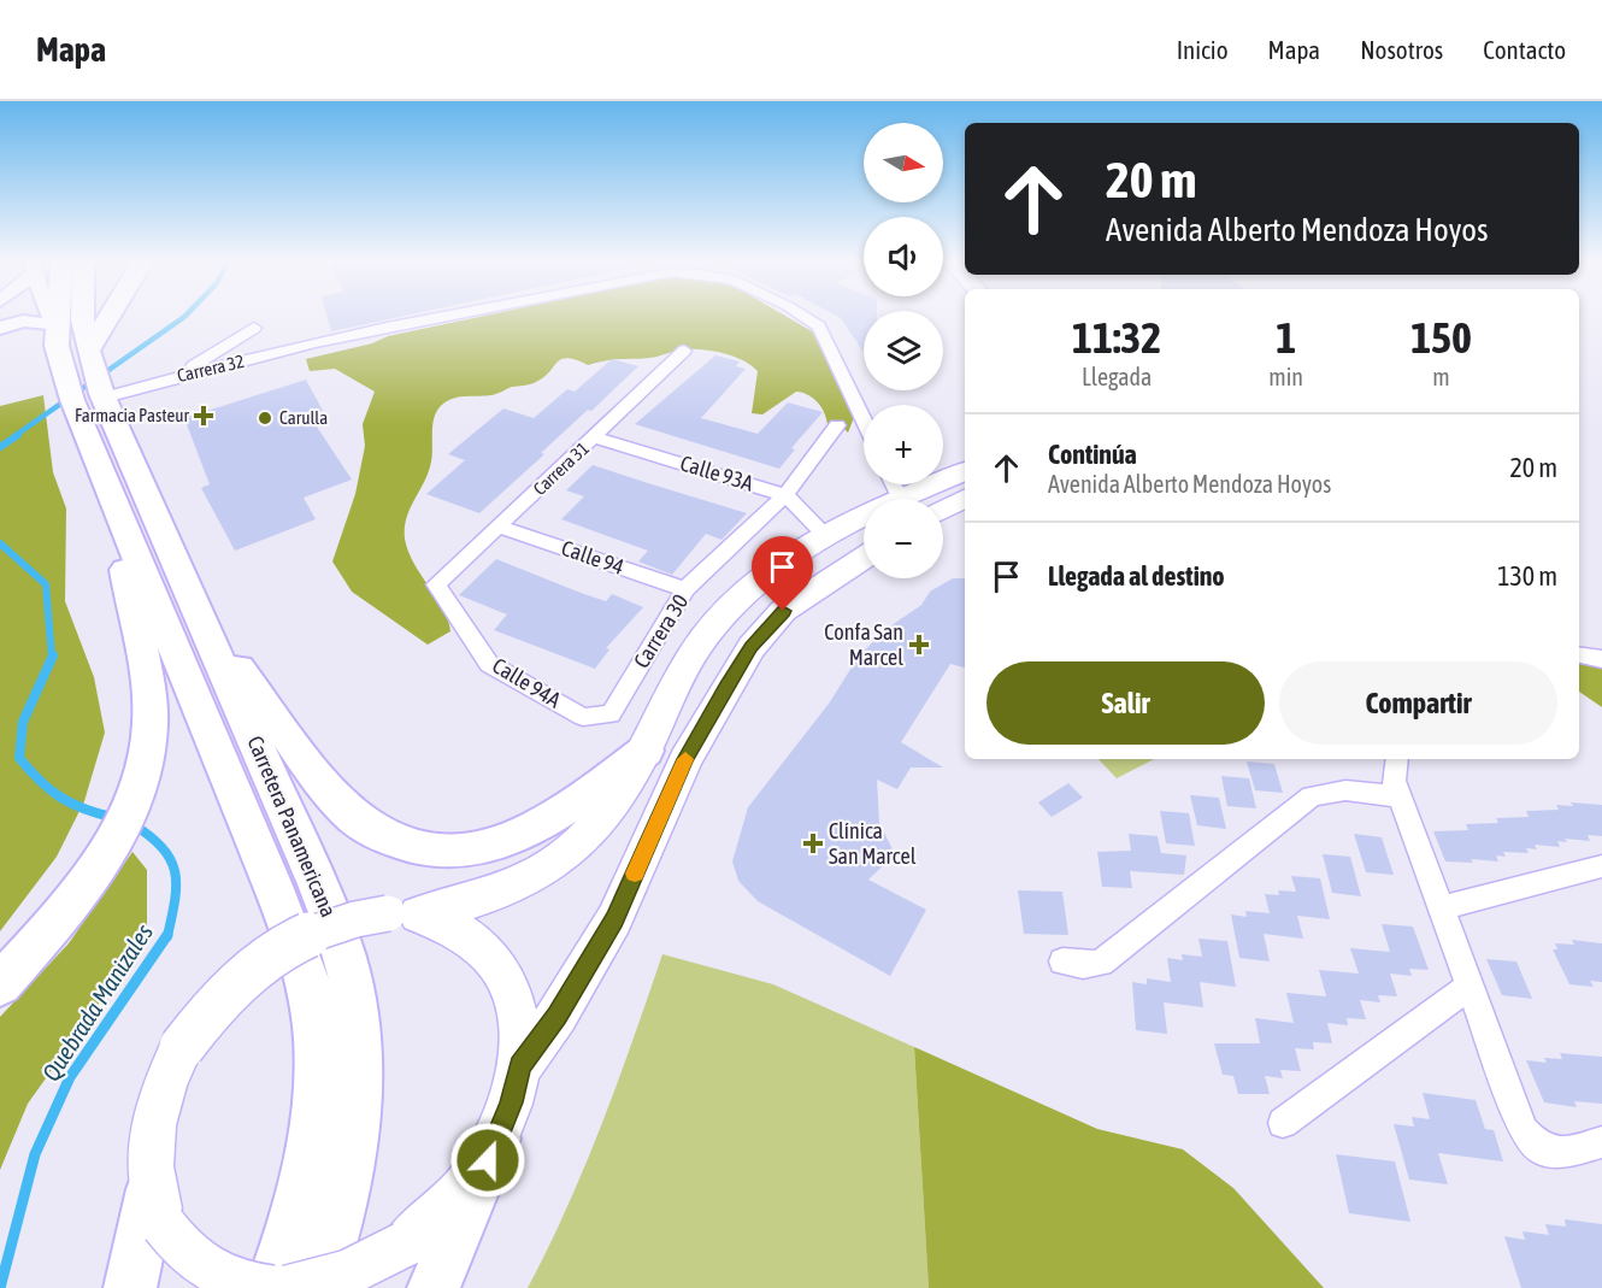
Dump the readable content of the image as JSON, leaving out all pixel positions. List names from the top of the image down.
{
  "streets": {
    "highway": ["Carretera Panamericana"],
    "street": [
      "Carrera 32",
      "Carrera 31",
      "Calle 93A",
      "Calle 94",
      "Carrera 30",
      "Calle 94A"
    ]
  },
  "crossings": [
    ["Carrera 32", "Carretera Panamericana"],
    ["Carrera 31", "Calle 93A"],
    ["Carrera 31", "Calle 94"],
    ["Carrera 31", "Calle 94A"],
    ["Calle 93A", "Carrera 30"],
    ["Calle 94", "Carrera 30"],
    ["Carrera 30", "Calle 94A"]
  ],
  "water": ["Quebrada Manizales"],
  "places": {
    "health": ["Farmacia Pasteur", "Confa San Marcel", "Clínica San Marcel"],
    "other": ["Carulla"]
  },
  "north": "right",
  "page": {
    "header": "Mapa",
    "nav": [
      "Inicio",
      "Mapa",
      "Nosotros",
      "Contacto"
    ],
    "map_buttons": ["+", "−"],
    "turn": ["20 m", "Avenida Alberto Mendoza Hoyos"],
    "eta": [
      "11:32",
      "Llegada",
      "1",
      "min",
      "150",
      "m"
    ],
    "list": [
      {
        "name": "Continúa",
        "note": "Avenida Alberto Mendoza Hoyos",
        "value": "20 m"
      },
      {
        "name": "Llegada al destino",
        "value": "130 m"
      }
    ],
    "buttons": ["Salir", "Compartir"]
  }
}
